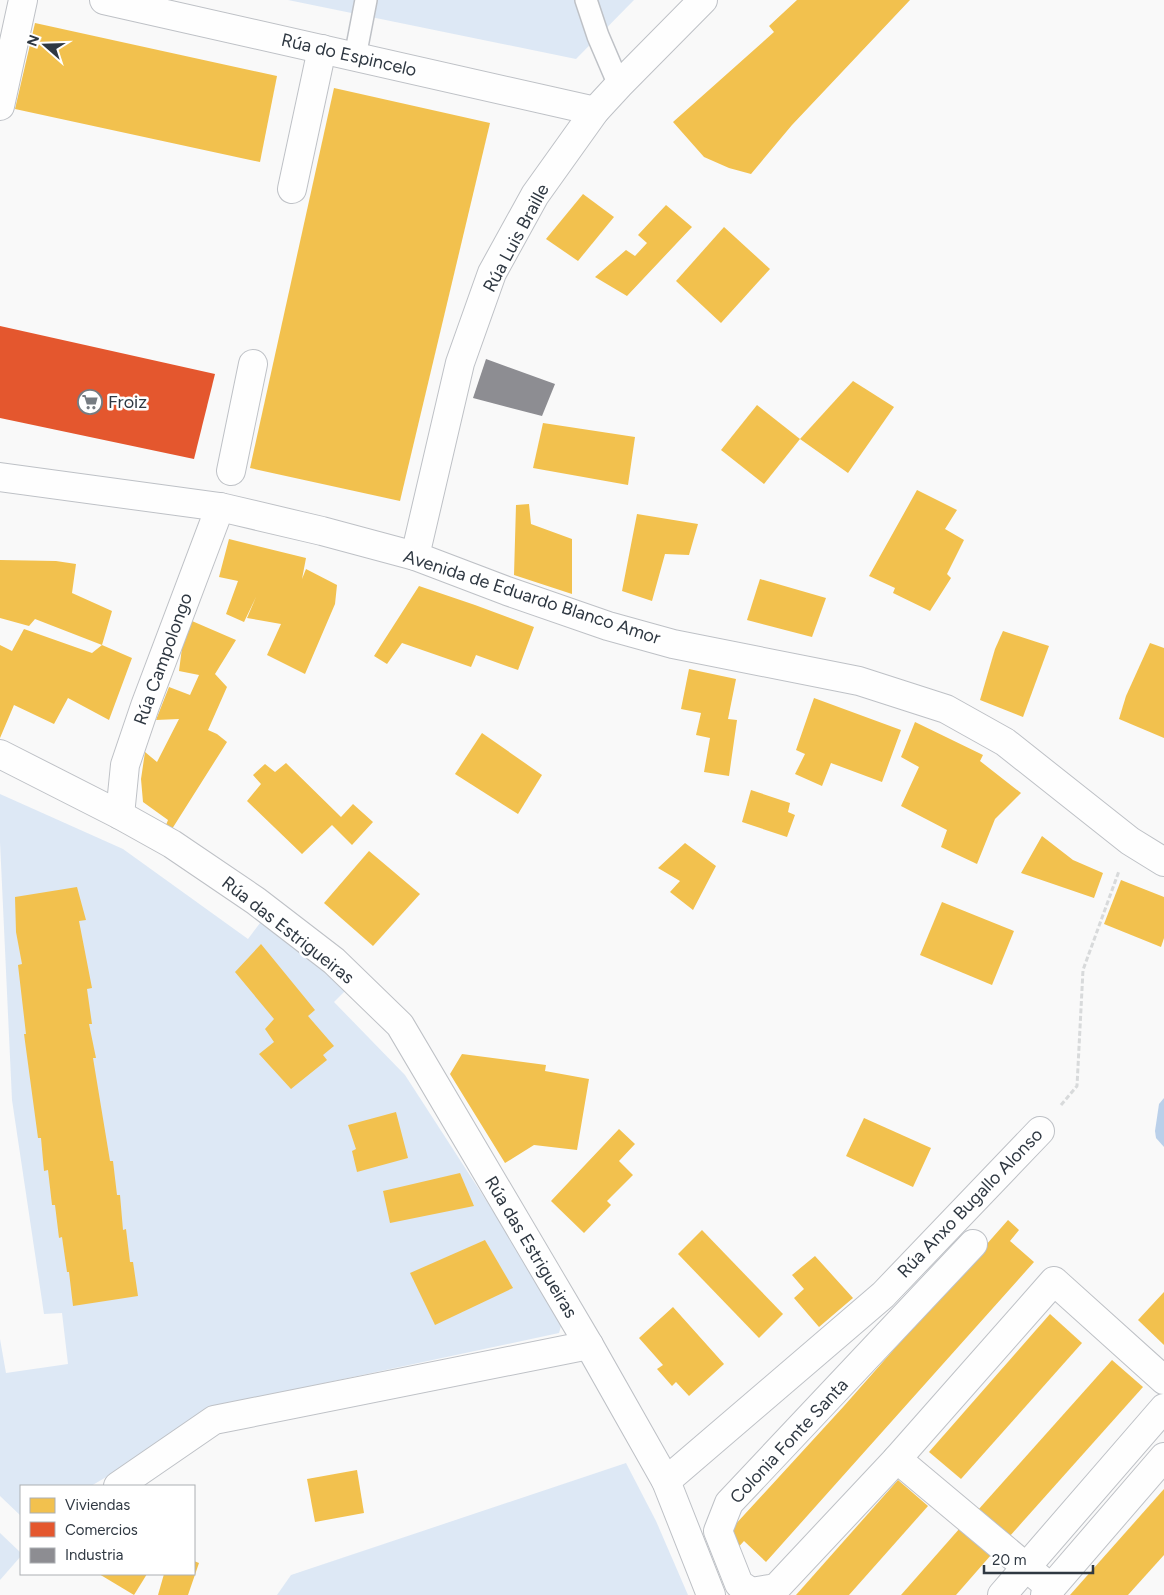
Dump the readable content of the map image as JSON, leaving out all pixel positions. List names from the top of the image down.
{
  "streets": {
    "street": [
      "Rúa do Espincelo",
      "Rúa Luis Braille",
      "Avenida de Eduardo Blanco Amor",
      "Rúa Campolongo",
      "Rúa das Estrigueiras",
      "Rúa Anxo Bugallo Alonso",
      "Colonia Fonte Santa"
    ]
  },
  "crossings": [
    ["Rúa do Espincelo", "Rúa Luis Braille"],
    ["Rúa Luis Braille", "Avenida de Eduardo Blanco Amor"],
    ["Avenida de Eduardo Blanco Amor", "Rúa Campolongo"],
    ["Avenida de Eduardo Blanco Amor", "Rúa Anxo Bugallo Alonso"],
    ["Rúa Campolongo", "Rúa das Estrigueiras"],
    ["Rúa das Estrigueiras", "Rúa Anxo Bugallo Alonso"]
  ],
  "places": {
    "supermarket": ["Froiz"]
  },
  "legend": ["Viviendas", "Comercios", "Industria"],
  "scale_bar": "20 m",
  "north": "left"
}
